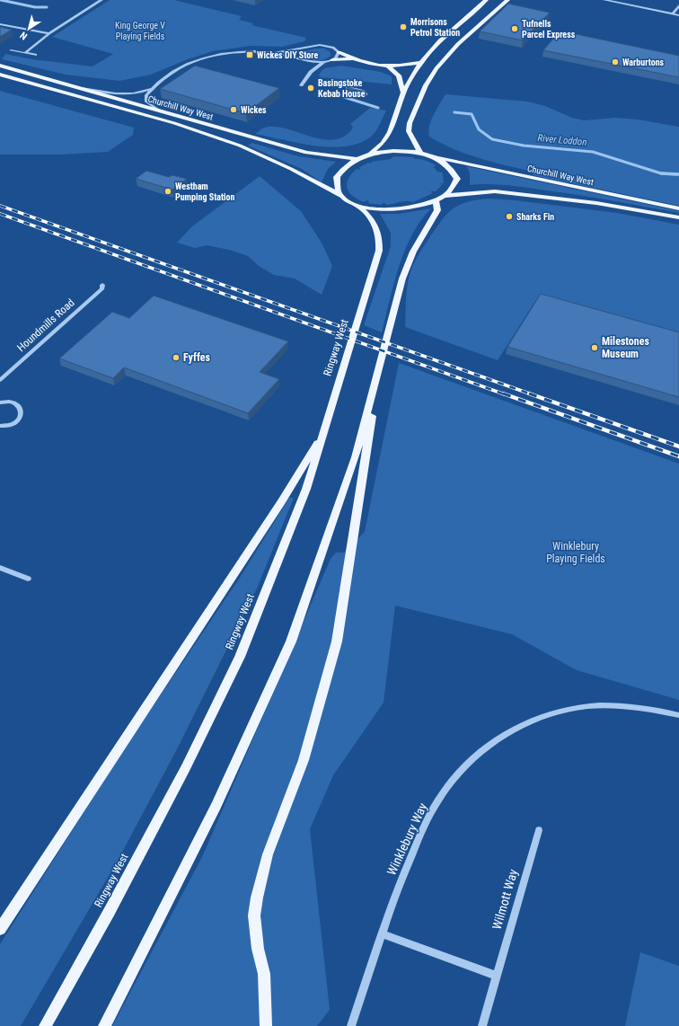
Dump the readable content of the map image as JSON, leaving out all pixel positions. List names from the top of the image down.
{
  "streets": {
    "main road": ["Churchill Way West", "Ringway West"],
    "street": ["Houndmills Road", "Winklebury Way", "Wilmott Way"]
  },
  "crossings": [
    ["Churchill Way West", "Ringway West"]
  ],
  "water": ["River Loddon"],
  "parks": ["King George V Playing Fields", "Winklebury Playing Fields"],
  "places": {
    "other": [
      "Morrisons Petrol Station",
      "Tufnells Parcel Express",
      "Warburtons",
      "Basingstoke Kebab House",
      "Wickes",
      "Westham Pumping Station",
      "Sharks Fin",
      "Milestones Museum",
      "Fyffes"
    ],
    "transit": ["Wickes DIY Store"]
  },
  "north": "bottom left"
}
